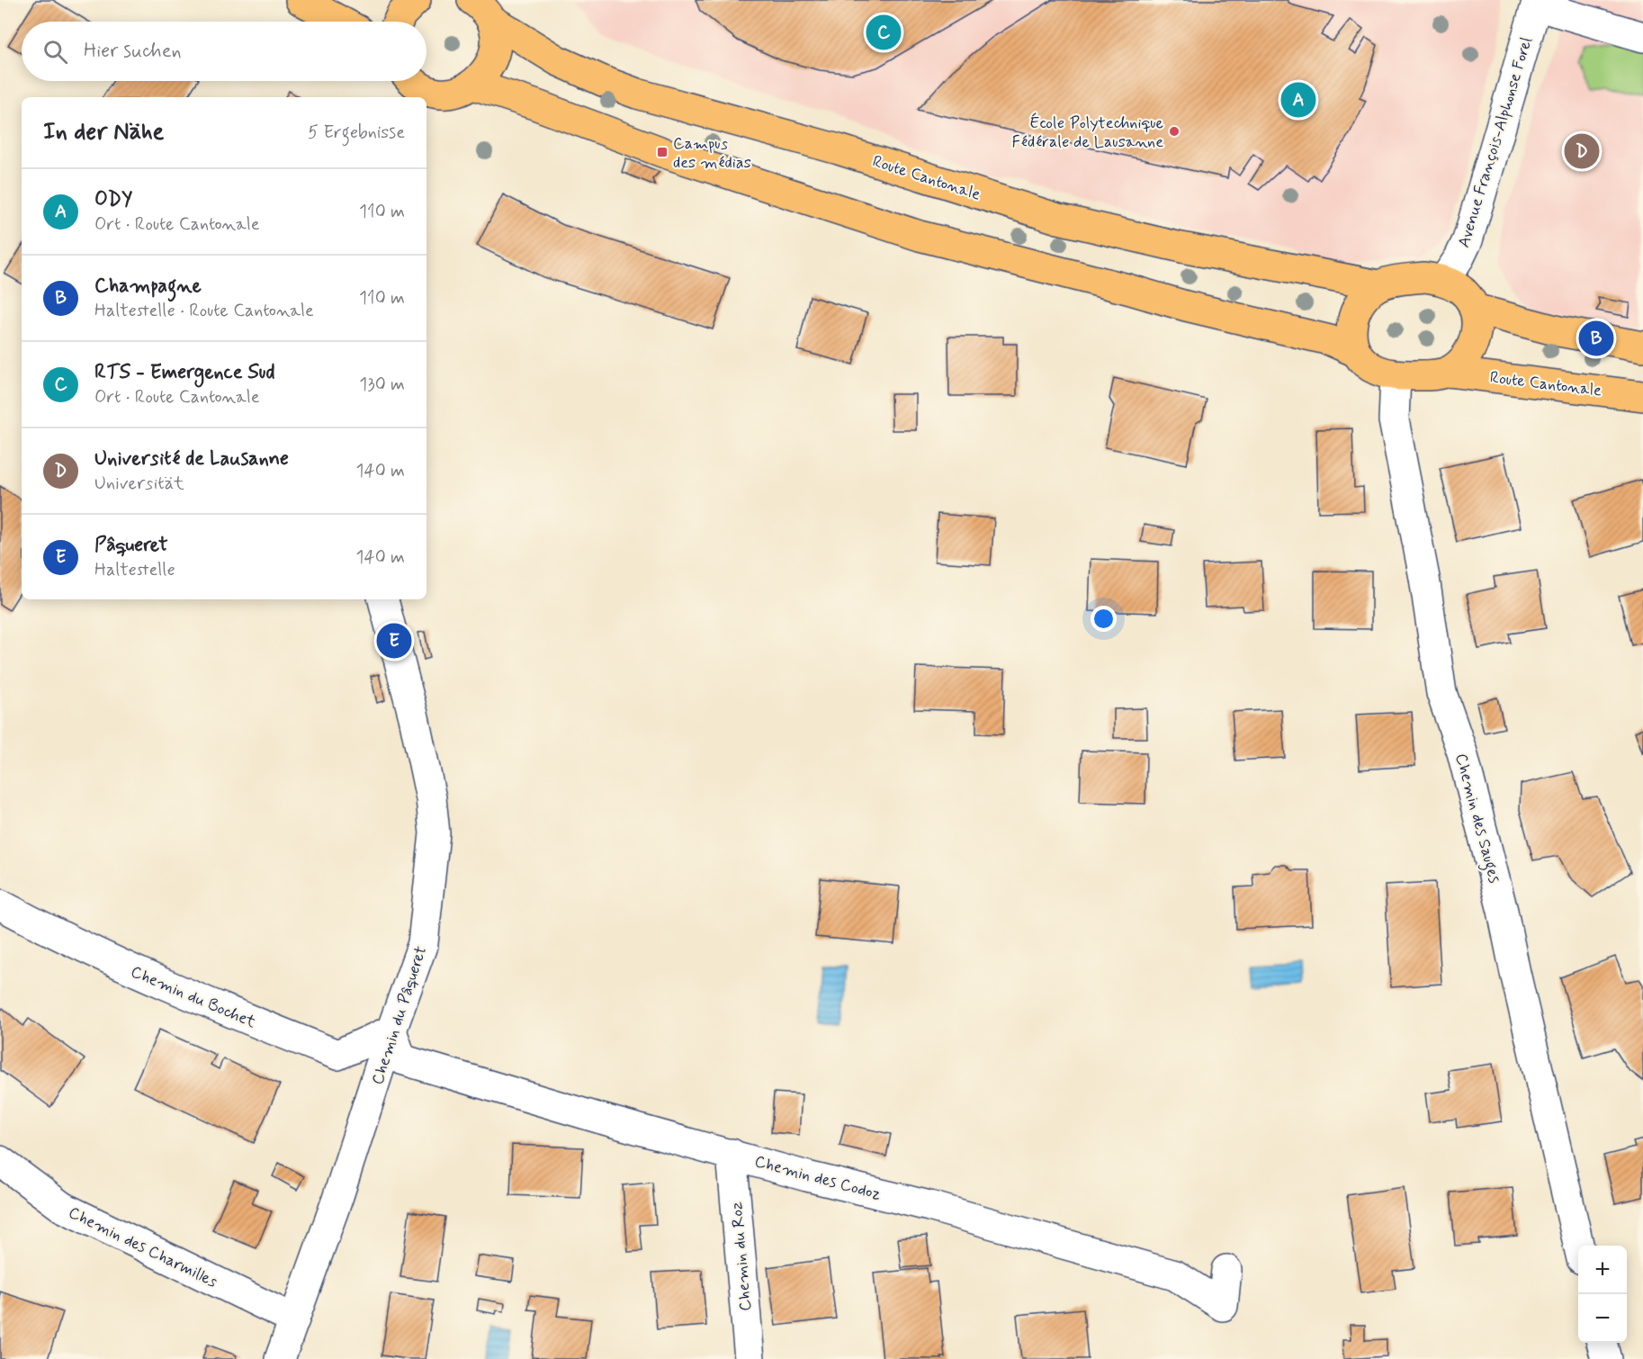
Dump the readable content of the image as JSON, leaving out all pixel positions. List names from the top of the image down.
{
  "streets": {
    "main road": ["Route Cantonale"],
    "street": [
      "Avenue François-Alphonse Forel",
      "Chemin des Sauges",
      "Chemin du Bochet",
      "Chemin du Pâqueret",
      "Chemin des Codoz",
      "Chemin des Charmilles",
      "Chemin du Roz"
    ]
  },
  "crossings": [
    ["Avenue François-Alphonse Forel", "Route Cantonale"],
    ["Avenue François-Alphonse Forel", "Chemin des Sauges"],
    ["Route Cantonale", "Chemin des Sauges"],
    ["Chemin du Bochet", "Chemin du Pâqueret"],
    ["Chemin du Bochet", "Chemin des Codoz"],
    ["Chemin du Pâqueret", "Chemin des Codoz"],
    ["Chemin du Pâqueret", "Chemin des Charmilles"],
    ["Chemin des Codoz", "Chemin du Roz"]
  ],
  "places": {
    "other": ["École Polytechnique Fédérale de Lausanne"],
    "transit": ["Campus des médias"]
  },
  "page": {
    "pins": [
      "C",
      "A",
      "D",
      "B",
      "E"
    ],
    "search": "Hier suchen",
    "heading": ["In der Nähe", "5 Ergebnisse"],
    "list": [
      {
        "mark": "A",
        "name": "ODY",
        "note": "Ort · Route Cantonale",
        "value": "110 m"
      },
      {
        "mark": "B",
        "name": "Champagne",
        "note": "Haltestelle · Route Cantonale",
        "value": "110 m"
      },
      {
        "mark": "C",
        "name": "RTS - Emergence Sud",
        "note": "Ort · Route Cantonale",
        "value": "130 m"
      },
      {
        "mark": "D",
        "name": "Université de Lausanne",
        "note": "Universität",
        "value": "140 m"
      },
      {
        "mark": "E",
        "name": "Pâqueret",
        "note": "Haltestelle",
        "value": "140 m"
      }
    ],
    "map_buttons": ["+", "−"]
  }
}
